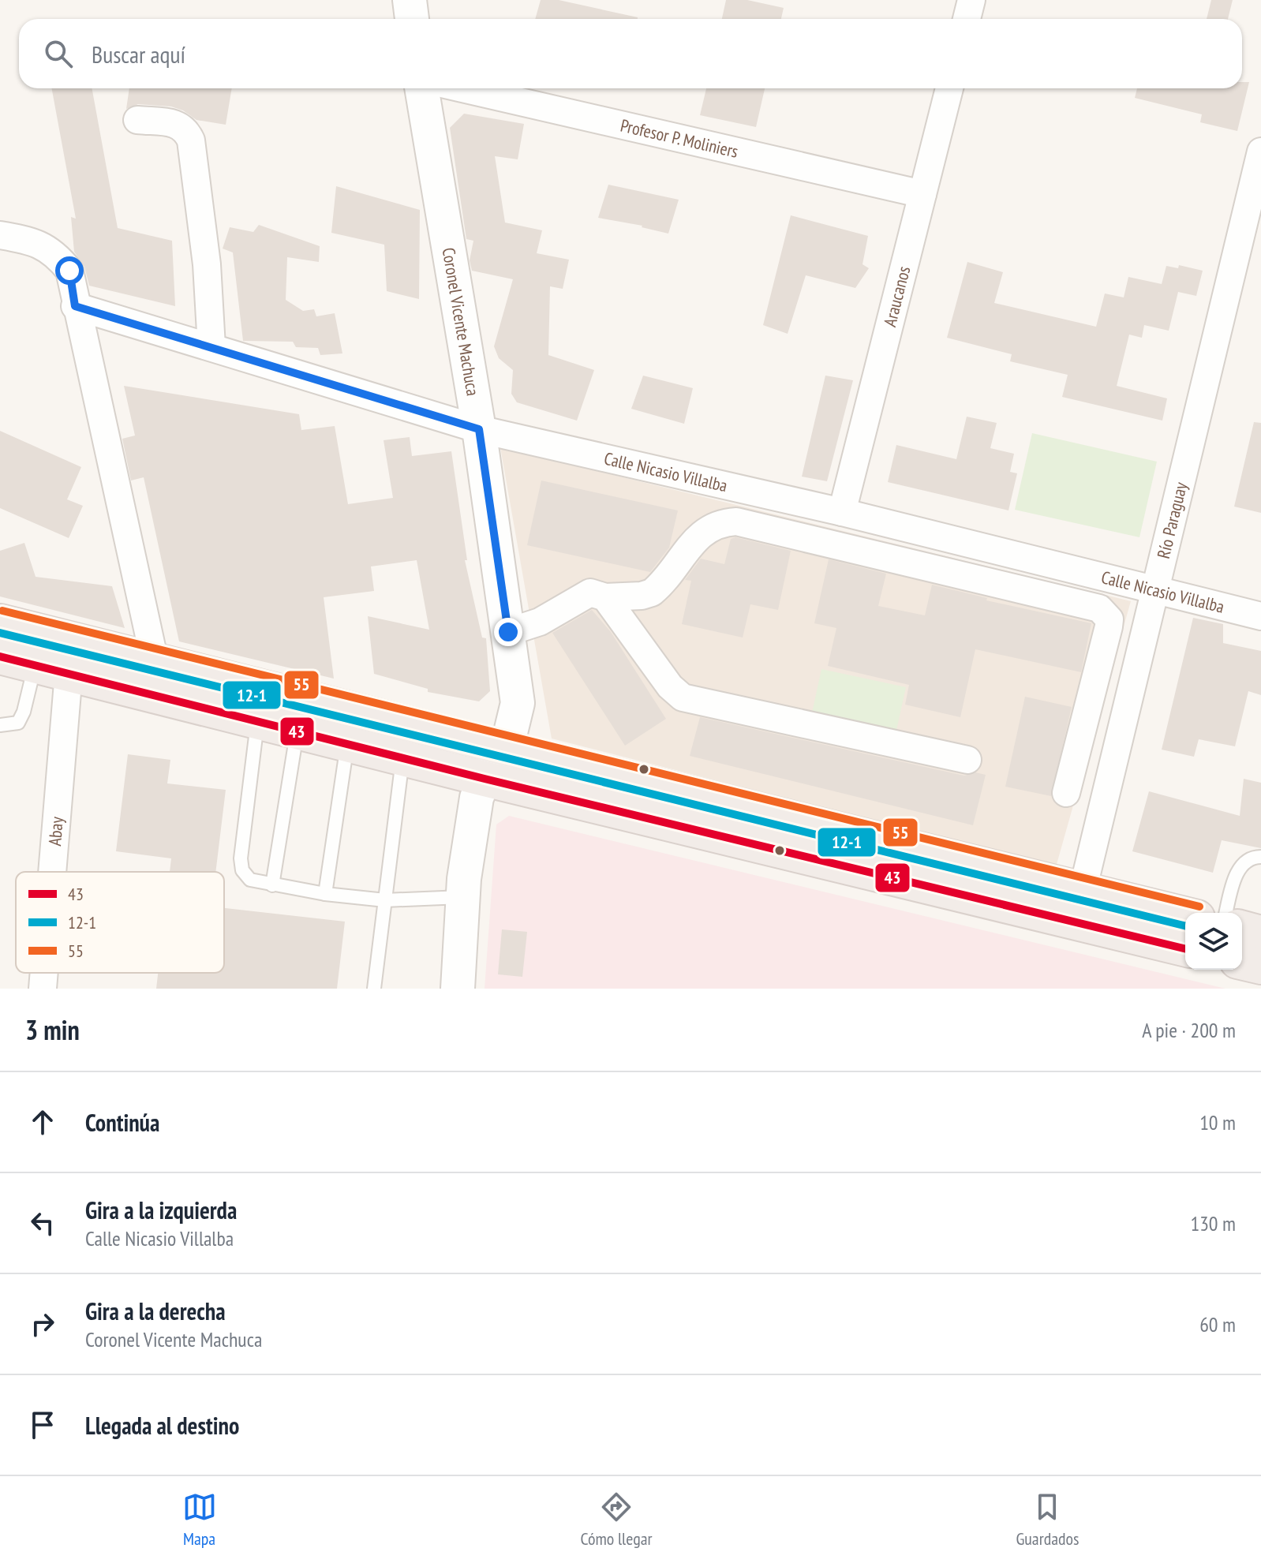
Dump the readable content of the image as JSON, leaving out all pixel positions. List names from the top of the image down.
{
  "streets": {
    "street": [
      "Profesor P. Moliniers",
      "Araucanos",
      "Coronel Vicente Machuca",
      "Calle Nicasio Villalba",
      "Río Paraguay",
      "Abay"
    ]
  },
  "crossings": [
    ["Profesor P. Moliniers", "Araucanos"],
    ["Araucanos", "Calle Nicasio Villalba"],
    ["Coronel Vicente Machuca", "Calle Nicasio Villalba"],
    ["Calle Nicasio Villalba", "Río Paraguay"]
  ],
  "lines": ["transit line 55", "transit line 12-1", "transit line 43"],
  "legend": ["43", "12-1", "55"],
  "page": {
    "search": "Buscar aquí",
    "heading": ["3 min", "A pie · 200 m"],
    "list": [
      ["Continúa", "10 m"],
      ["Gira a la izquierda", "Calle Nicasio Villalba", "130 m"],
      ["Gira a la derecha", "Coronel Vicente Machuca", "60 m"],
      "Llegada al destino"
    ],
    "nav": ["Mapa", "Cómo llegar", "Guardados"]
  }
}
